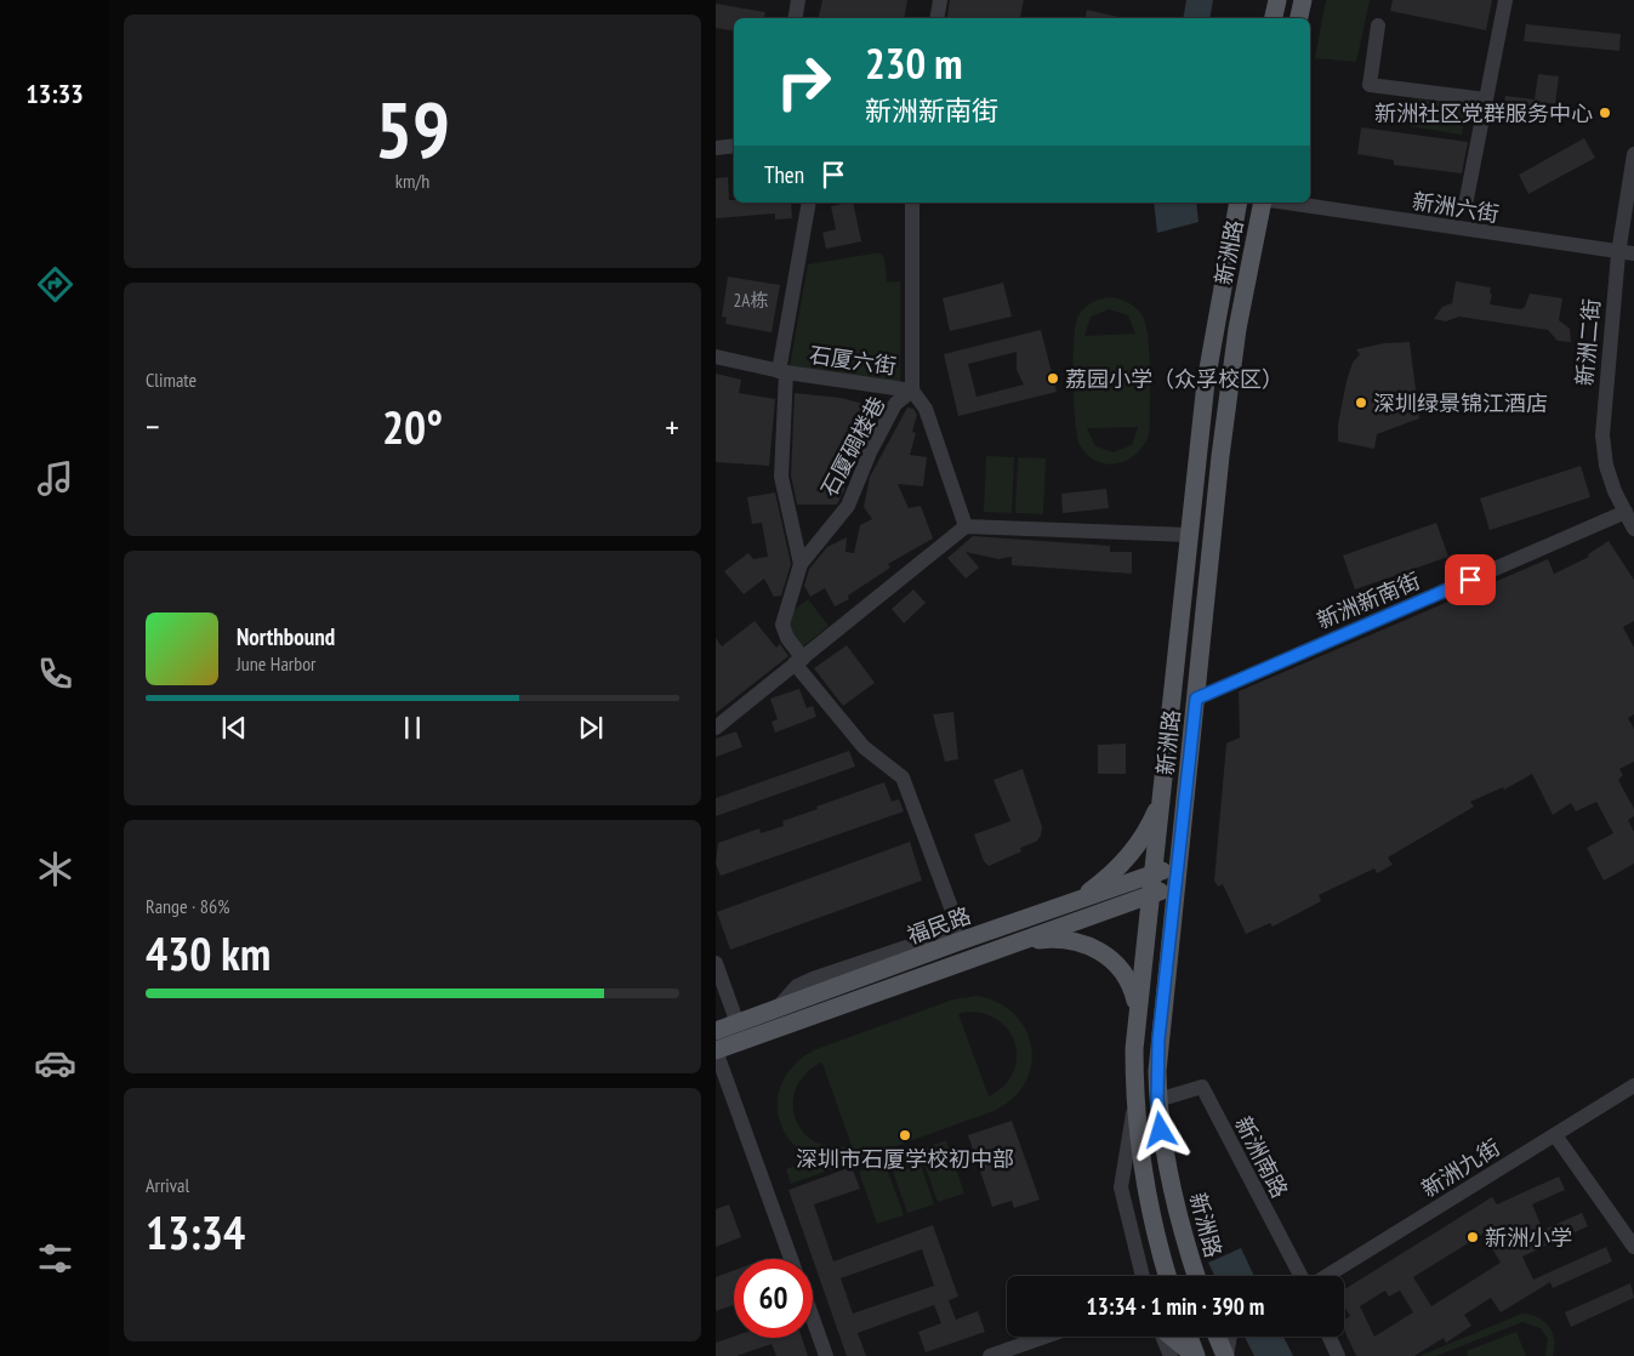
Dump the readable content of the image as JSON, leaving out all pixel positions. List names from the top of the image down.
{
  "streets": {
    "main road": ["新洲路", "福民路"],
    "street": [
      "新洲六街",
      "新洲二街",
      "石厦六街",
      "石厦碉楼巷",
      "新洲新南街",
      "新洲南路",
      "新洲九街"
    ]
  },
  "crossings": [
    ["新洲六街", "新洲二街"],
    ["新洲路", "新洲新南街"],
    ["新洲路", "福民路"],
    ["新洲路", "新洲南路"],
    ["新洲二街", "新洲新南街"],
    ["石厦六街", "石厦碉楼巷"],
    ["石厦碉楼巷", "福民路"]
  ],
  "places": [
    "新洲社区党群服务中心",
    "荔园小学（众孚校区）",
    "深圳绿景锦江酒店",
    "深圳市石厦学校初中部",
    "新洲小学"
  ],
  "house_numbers": ["2A栋"],
  "page": {
    "tabs": "13:33",
    "tile": [
      ["59", "km/h"],
      "Climate",
      ["Range · 86%", "430 km"],
      ["Arrival", "13:34"]
    ],
    "turn": ["230 m", "新洲新南街"],
    "then": "Then",
    "heat": ["−", "20°", "+"],
    "song": ["Northbound", "June Harbor"],
    "limit": "60",
    "trip": "13:34 · 1 min · 390 m"
  }
}
